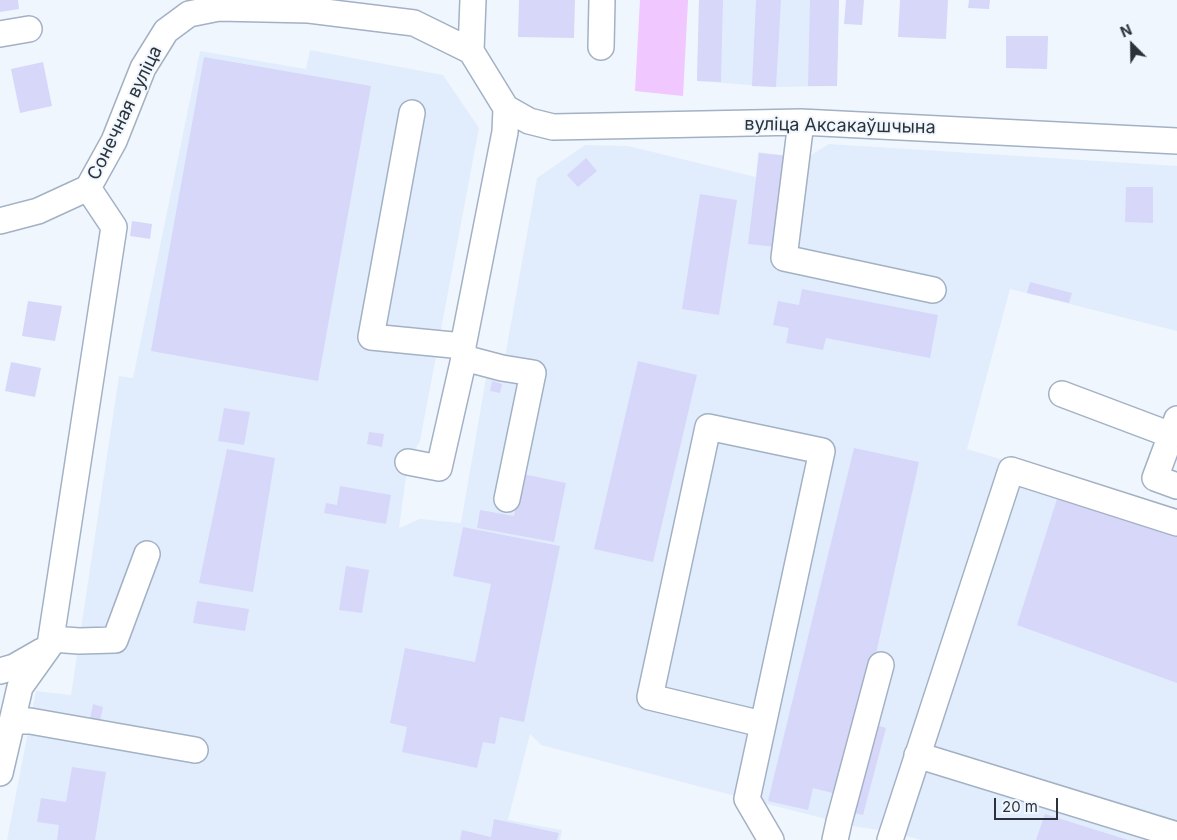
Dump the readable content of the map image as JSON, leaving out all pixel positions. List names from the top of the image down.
{
  "streets": {
    "street": ["Сонечная вуліца", "вуліца Аксакаўшчына"]
  },
  "scale_bar": "20 m",
  "north": "top left"
}
